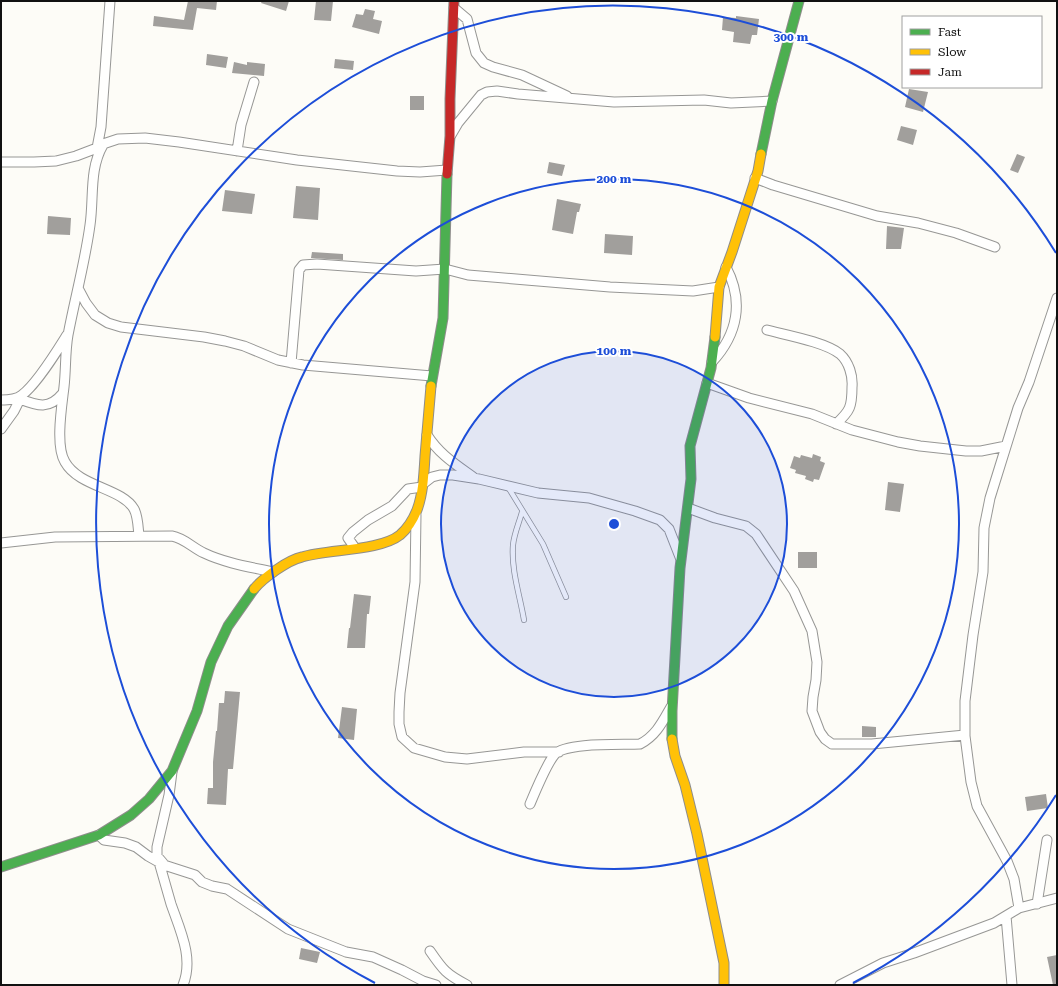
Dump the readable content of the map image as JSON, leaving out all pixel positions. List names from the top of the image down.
{
  "legend": ["Fast", "Slow", "Jam"],
  "rings": ["300 m", "200 m", "100 m"]
}
